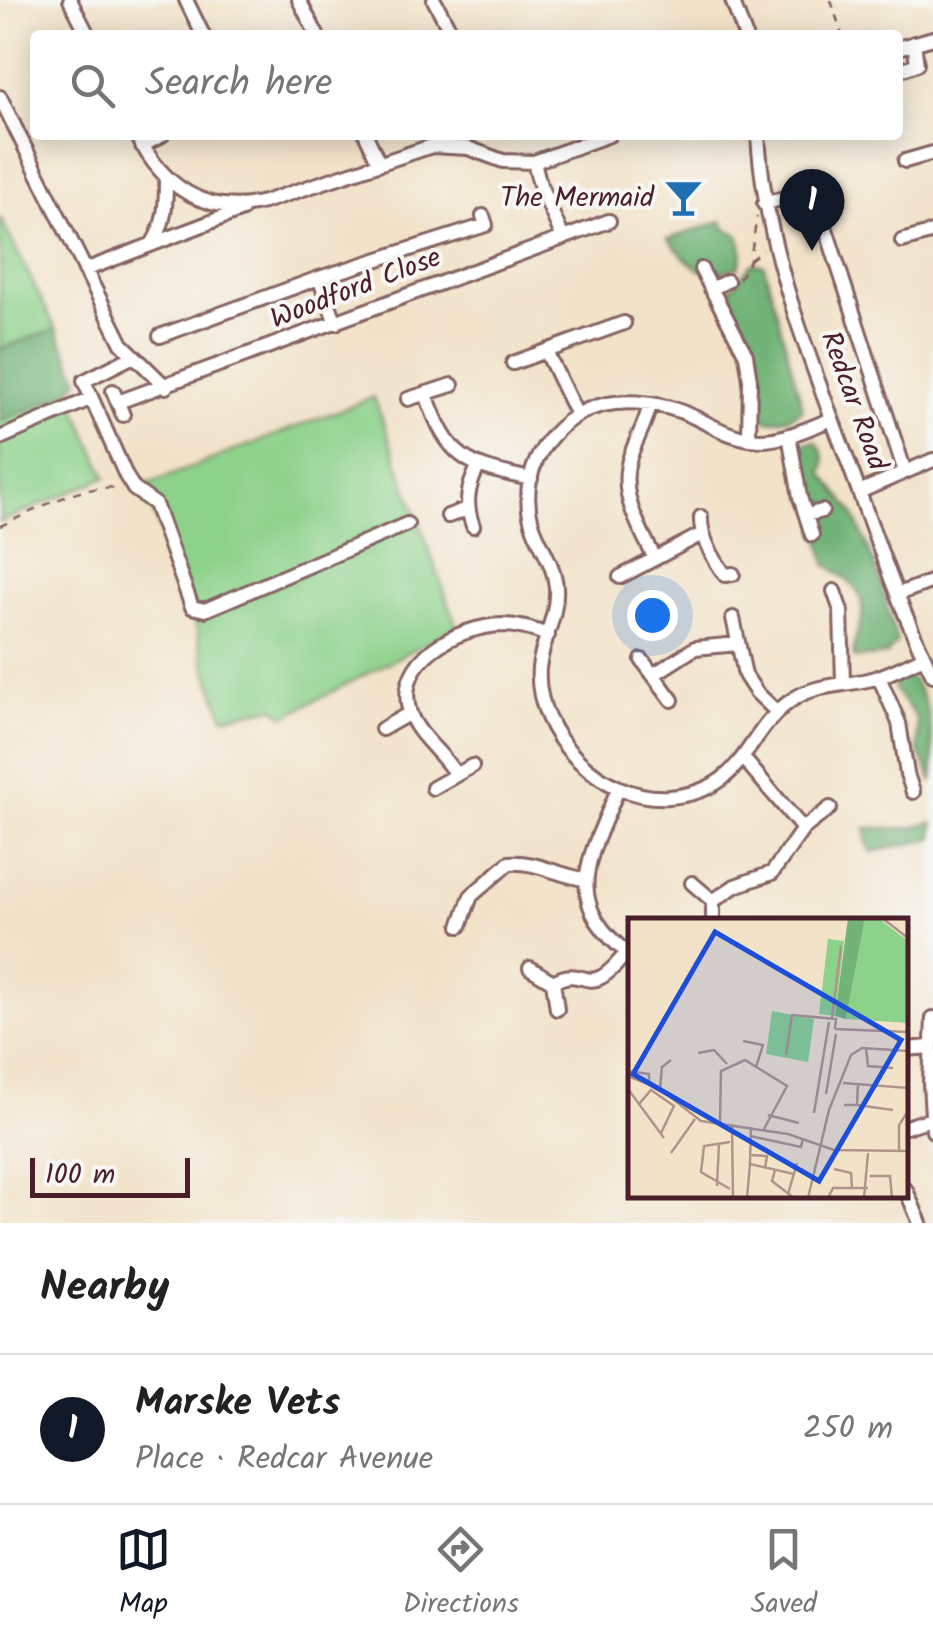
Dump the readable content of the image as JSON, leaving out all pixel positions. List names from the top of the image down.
{
  "streets": {
    "street": ["Woodford Close", "Redcar Road"]
  },
  "places": {
    "bar": ["The Mermaid"]
  },
  "scale_bar": "100 m",
  "page": {
    "search": "Search here",
    "pins": "1",
    "scale": "100 m",
    "heading": "Nearby",
    "list": [
      {
        "mark": "1",
        "name": "Marske Vets",
        "note": "Place · Redcar Avenue",
        "value": "250 m"
      }
    ],
    "nav": ["Map", "Directions", "Saved"]
  }
}
